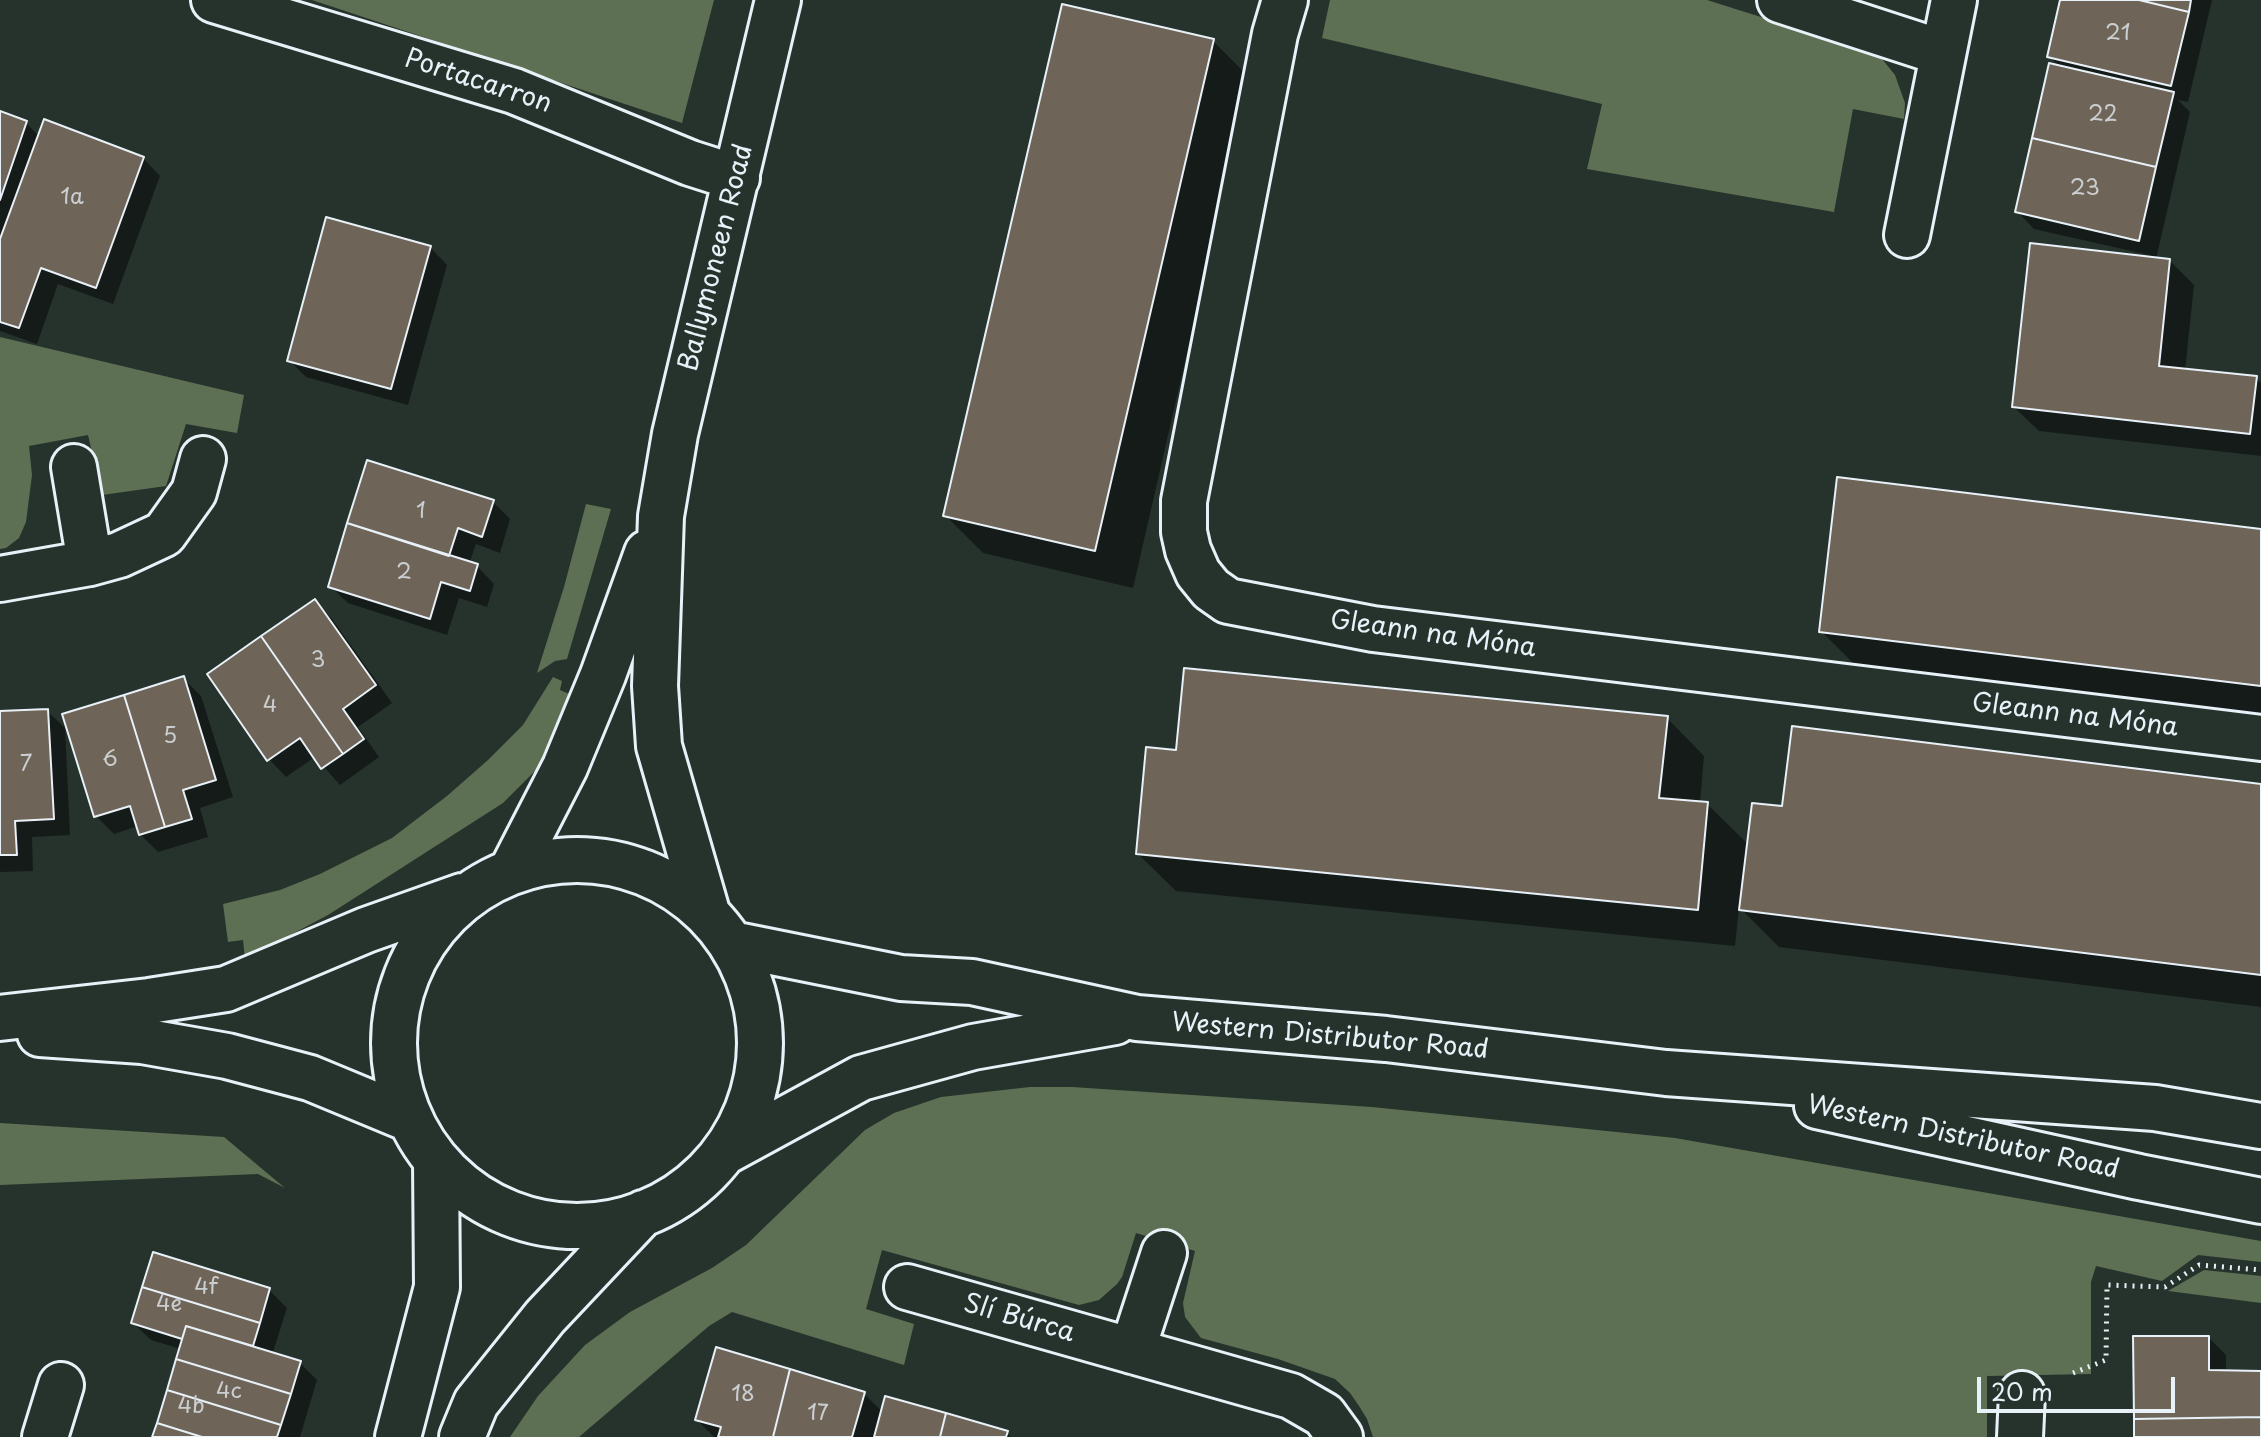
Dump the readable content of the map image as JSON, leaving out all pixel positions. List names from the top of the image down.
{
  "streets": {
    "street": [
      "Portacarron",
      "Ballymoneen Road",
      "Gleann na Móna",
      "Western Distributor Road",
      "Slí Búrca"
    ]
  },
  "crossings": [
    ["Portacarron", "Ballymoneen Road"],
    ["Ballymoneen Road", "Western Distributor Road"]
  ],
  "house_numbers": [
    "21",
    "22",
    "23",
    "1a",
    "1",
    "2",
    "3",
    "4",
    "5",
    "6",
    "7",
    "4f",
    "4e",
    "4c",
    "18",
    "4b",
    "17"
  ],
  "scale_bar": "20 m"
}
